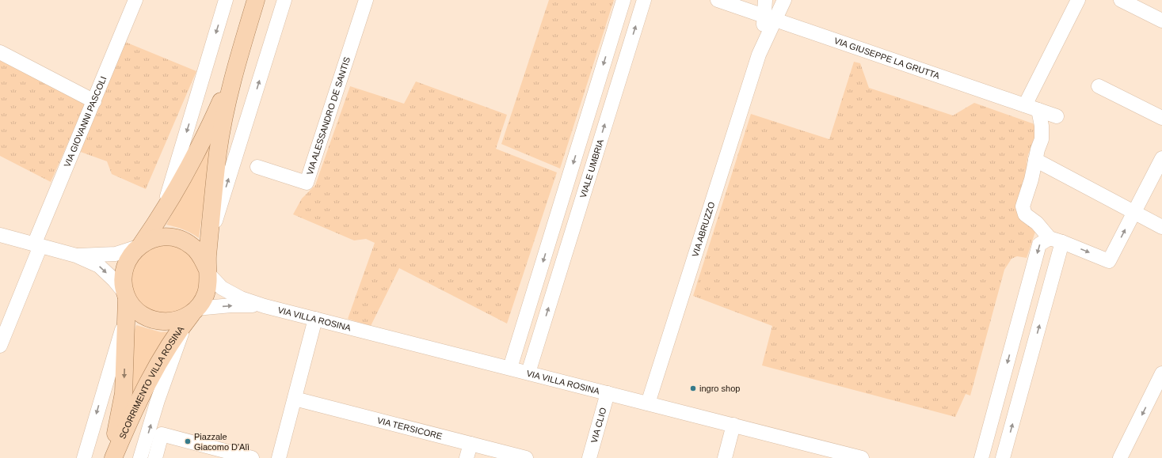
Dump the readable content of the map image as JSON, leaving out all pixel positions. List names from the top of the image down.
{
  "streets": {
    "main road": ["SCORRIMENTO VILLA ROSINA"],
    "street": [
      "VIA GIUSEPPE LA GRUTTA",
      "VIA ALESSANDRO DE SANTIS",
      "VIA GIOVANNI PASCOLI",
      "VIALE UMBRIA",
      "VIA ABRUZZO",
      "VIA VILLA ROSINA",
      "VIA CLIO",
      "VIA TERSICORE"
    ]
  },
  "crossings": [
    ["VIA GIUSEPPE LA GRUTTA", "VIA ABRUZZO"],
    ["VIALE UMBRIA", "VIA VILLA ROSINA"],
    ["VIA ABRUZZO", "VIA VILLA ROSINA"],
    ["VIA VILLA ROSINA", "SCORRIMENTO VILLA ROSINA"],
    ["VIA VILLA ROSINA", "VIA CLIO"]
  ],
  "places": ["ingro shop", "Piazzale Giacomo D'Alì"]
}
